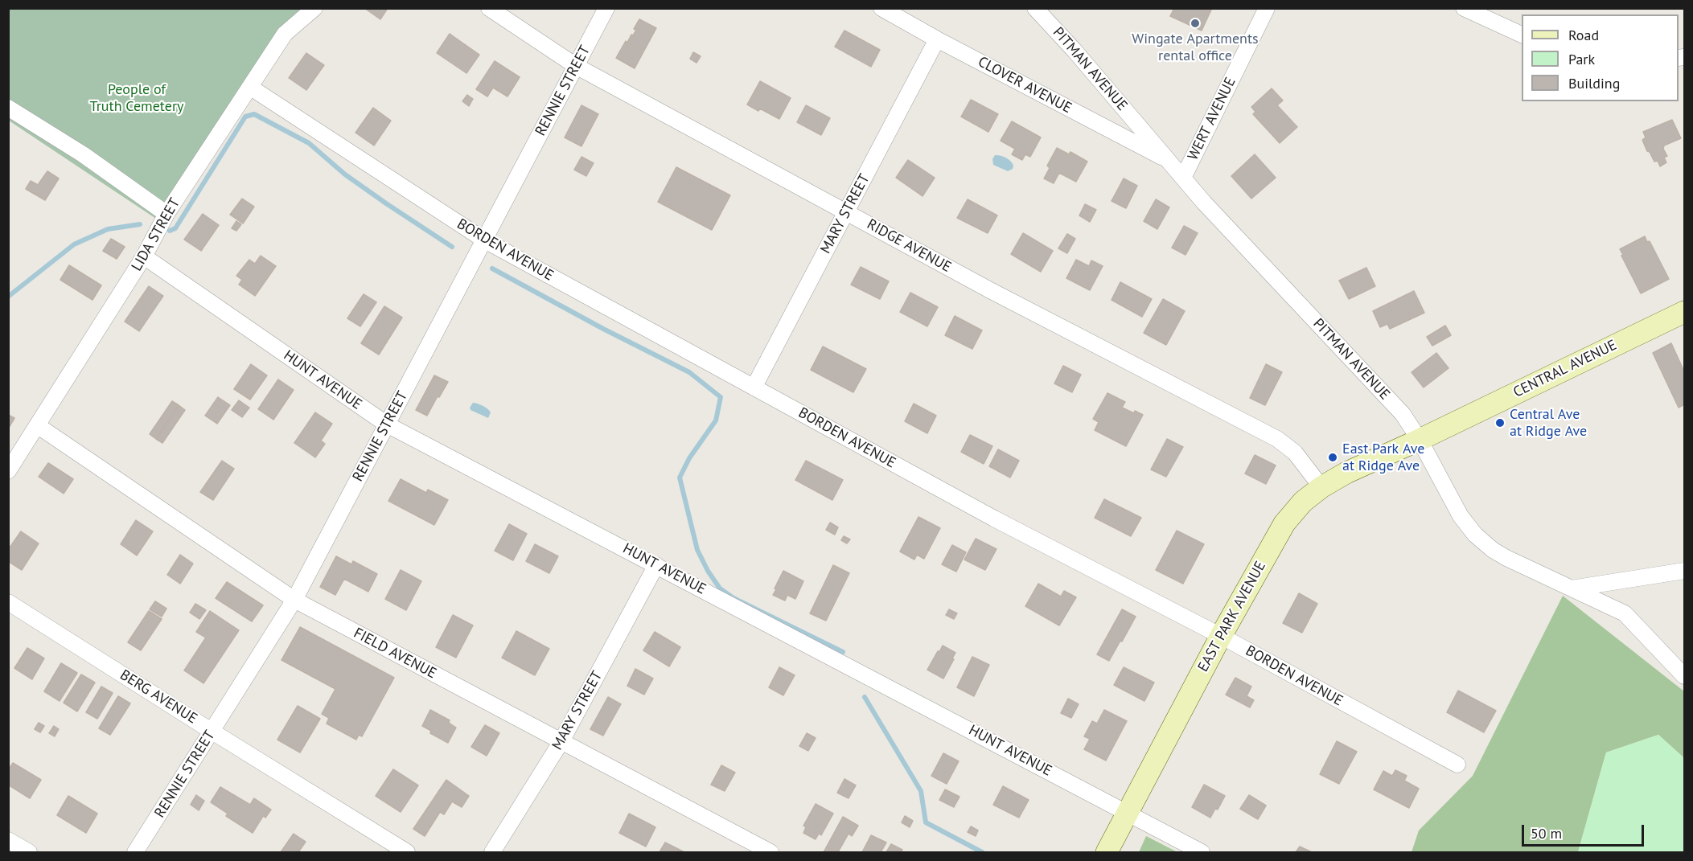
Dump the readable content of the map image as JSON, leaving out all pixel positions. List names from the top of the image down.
{
  "streets": {
    "street": [
      "PITMAN AVENUE",
      "CLOVER AVENUE",
      "RENNIE STREET",
      "WERT AVENUE",
      "MARY STREET",
      "LIDA STREET",
      "RIDGE AVENUE",
      "BORDEN AVENUE",
      "CENTRAL AVENUE",
      "HUNT AVENUE",
      "EAST PARK AVENUE",
      "FIELD AVENUE",
      "BERG AVENUE"
    ]
  },
  "crossings": [
    ["PITMAN AVENUE", "CLOVER AVENUE"],
    ["PITMAN AVENUE", "WERT AVENUE"],
    ["PITMAN AVENUE", "CENTRAL AVENUE"],
    ["PITMAN AVENUE", "EAST PARK AVENUE"],
    ["CLOVER AVENUE", "MARY STREET"],
    ["RENNIE STREET", "RIDGE AVENUE"],
    ["RENNIE STREET", "BORDEN AVENUE"],
    ["RENNIE STREET", "HUNT AVENUE"],
    ["RENNIE STREET", "FIELD AVENUE"],
    ["RENNIE STREET", "BERG AVENUE"],
    ["MARY STREET", "RIDGE AVENUE"],
    ["MARY STREET", "BORDEN AVENUE"],
    ["MARY STREET", "HUNT AVENUE"],
    ["MARY STREET", "FIELD AVENUE"],
    ["LIDA STREET", "BORDEN AVENUE"],
    ["LIDA STREET", "HUNT AVENUE"],
    ["LIDA STREET", "FIELD AVENUE"],
    ["RIDGE AVENUE", "EAST PARK AVENUE"],
    ["BORDEN AVENUE", "EAST PARK AVENUE"],
    ["CENTRAL AVENUE", "EAST PARK AVENUE"],
    ["HUNT AVENUE", "EAST PARK AVENUE"]
  ],
  "parks": ["People of Truth Cemetery"],
  "places": ["Wingate Apartments rental office", "Central Ave at Ridge Ave", "East Park Ave at Ridge Ave"],
  "legend": ["Road", "Park", "Building"],
  "scale_bar": "50 m"
}
